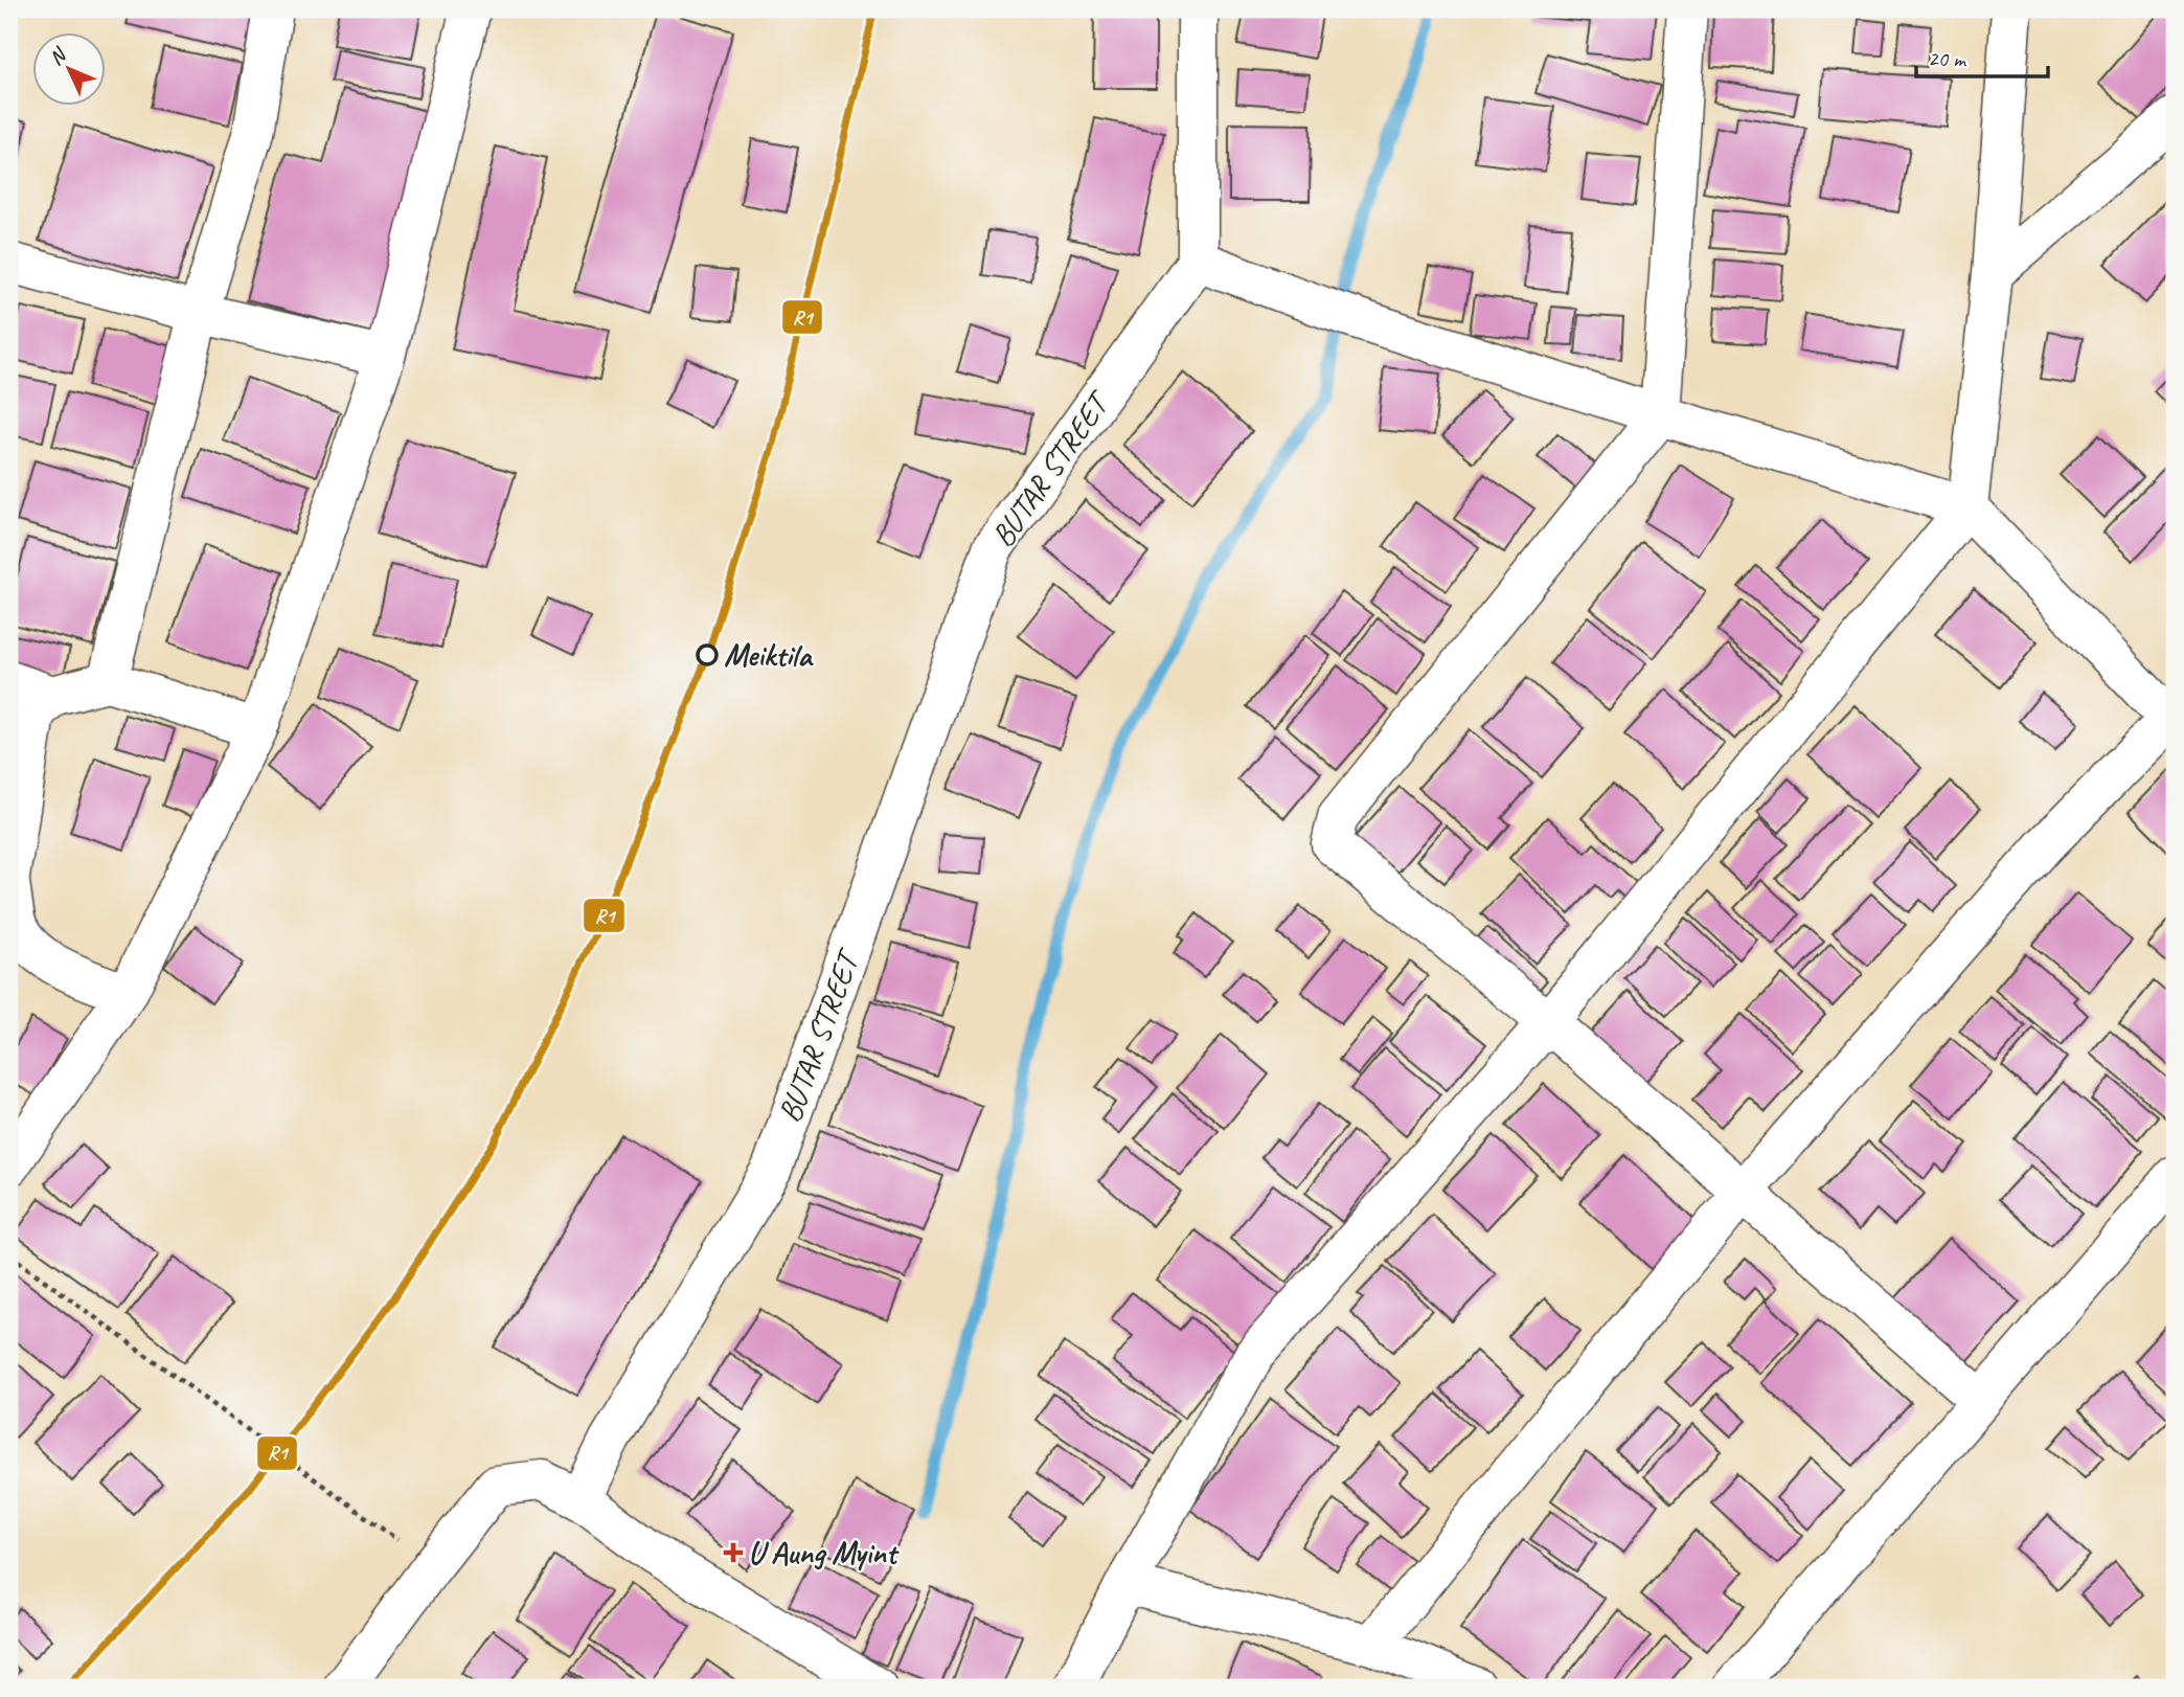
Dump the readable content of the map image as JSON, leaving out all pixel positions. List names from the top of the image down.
{
  "streets": {
    "street": ["BUTAR STREET"]
  },
  "places": {
    "other": ["Meiktila"],
    "health": ["U Aung Myint"]
  },
  "lines": ["transit line R1"],
  "scale_bar": "20 m",
  "north": "top left"
}
